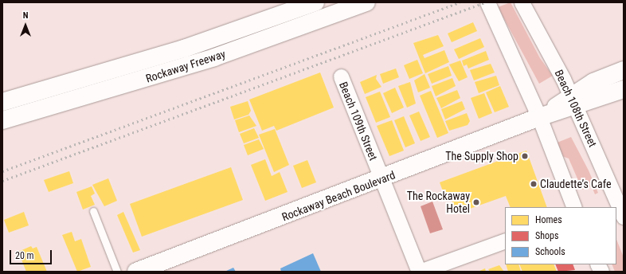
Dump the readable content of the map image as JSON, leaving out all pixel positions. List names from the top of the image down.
{
  "streets": {
    "street": [
      "Rockaway Freeway",
      "Beach 108th Street",
      "Beach 109th Street",
      "Rockaway Beach Boulevard"
    ]
  },
  "crossings": [
    ["Beach 108th Street", "Rockaway Beach Boulevard"],
    ["Beach 109th Street", "Rockaway Beach Boulevard"]
  ],
  "places": ["The Supply Shop", "Claudette’s Cafe", "The Rockaway Hotel"],
  "legend": ["Homes", "Shops", "Schools"],
  "scale_bar": "20 m",
  "north": "top"
}
